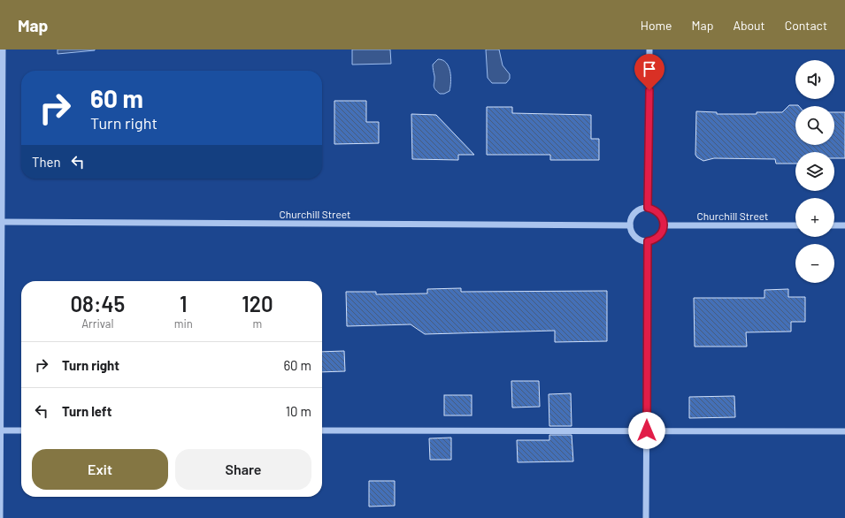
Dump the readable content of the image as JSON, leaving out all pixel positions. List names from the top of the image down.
{
  "streets": {
    "street": ["Churchill Street"]
  },
  "page": {
    "header": "Map",
    "nav": [
      "Home",
      "Map",
      "About",
      "Contact"
    ],
    "map_buttons": ["+", "−"],
    "turn": ["60 m", "Turn right"],
    "then": "Then",
    "eta": [
      "08:45",
      "Arrival",
      "1",
      "min",
      "120",
      "m"
    ],
    "list": [
      {
        "name": "Turn right",
        "value": "60 m"
      },
      {
        "name": "Turn left",
        "value": "10 m"
      }
    ],
    "buttons": ["Exit", "Share"]
  }
}
